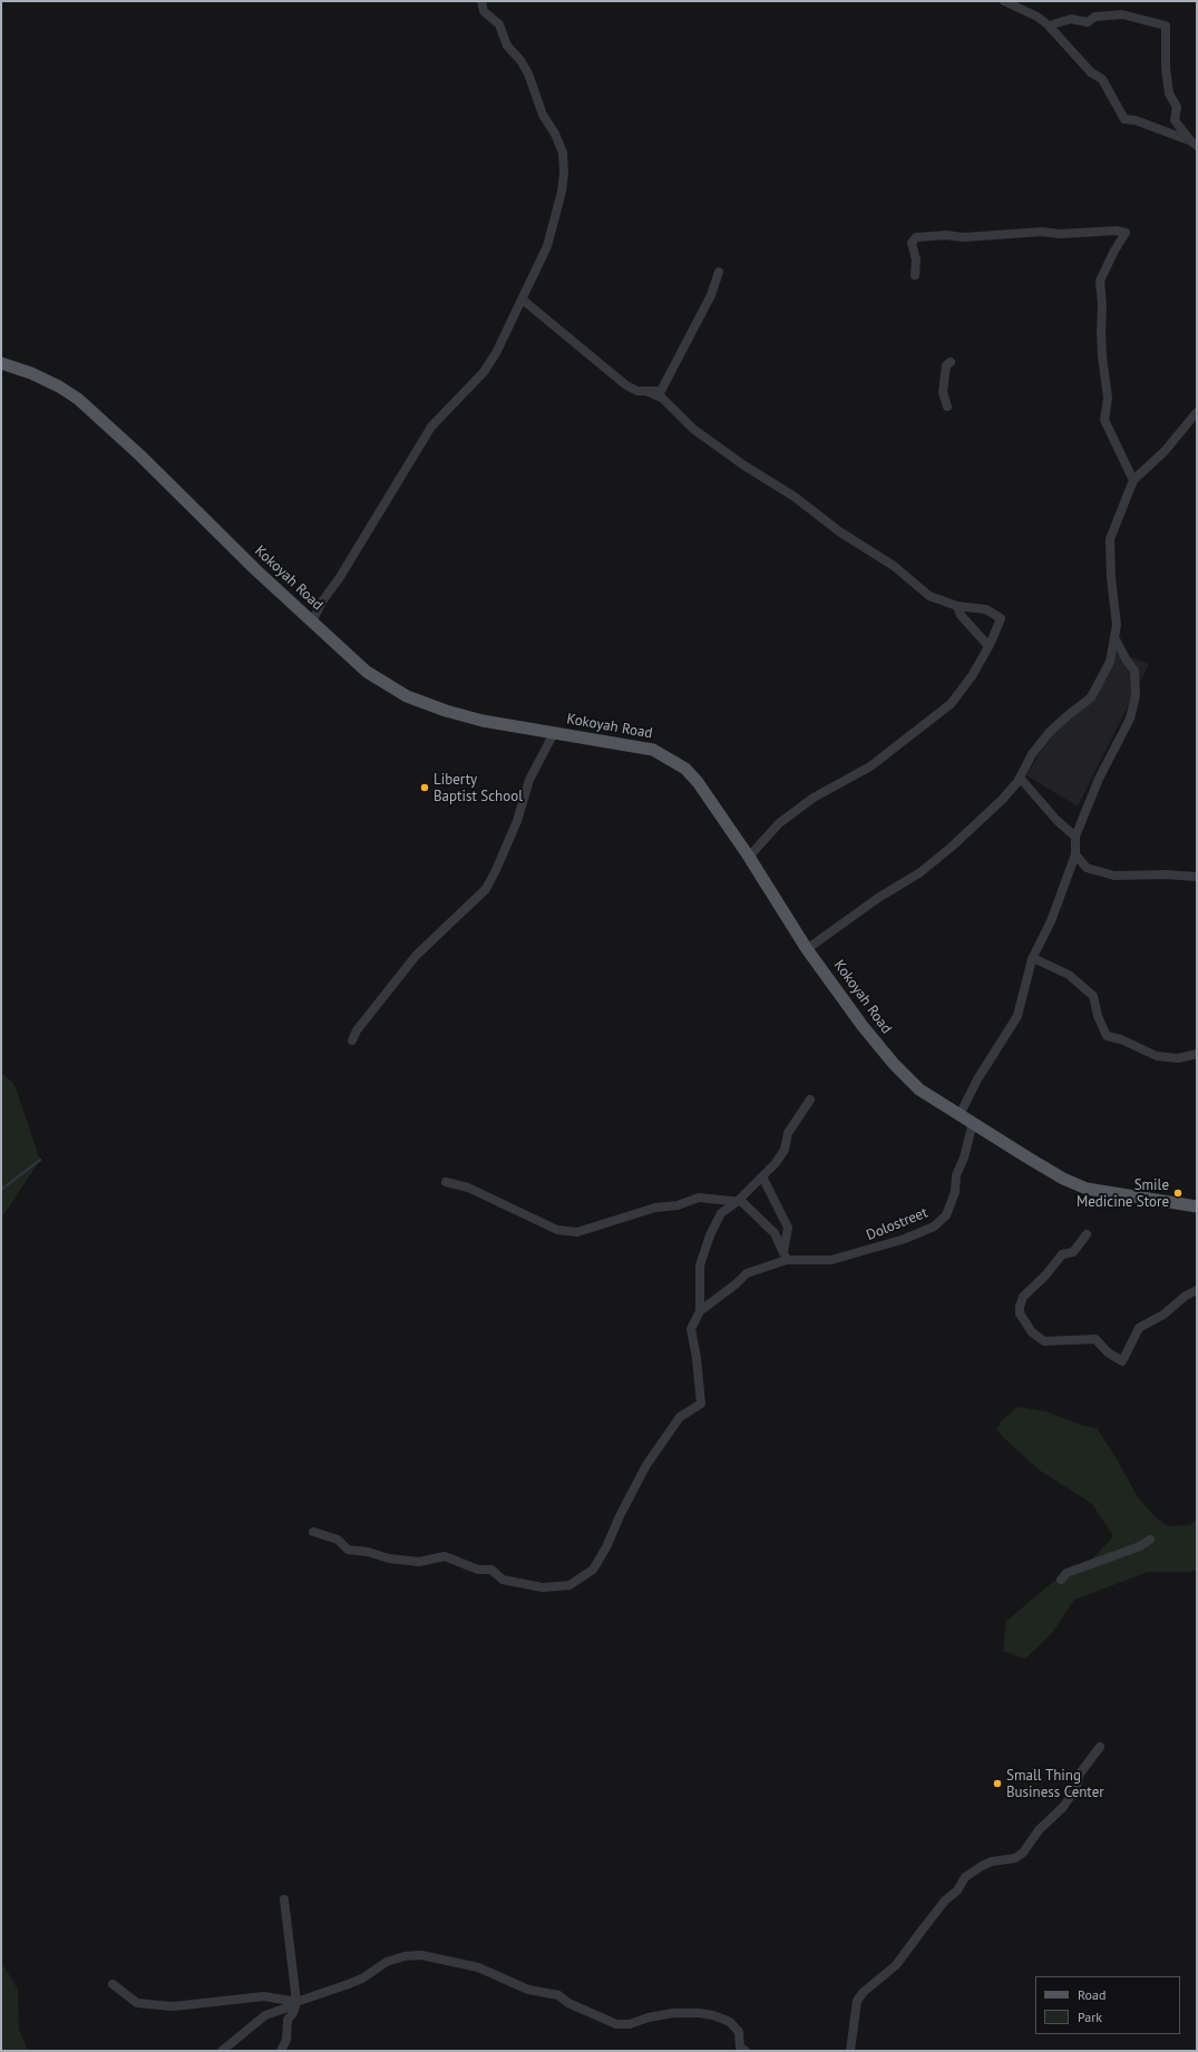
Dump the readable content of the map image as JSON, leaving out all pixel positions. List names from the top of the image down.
{
  "streets": {
    "main road": ["Kokoyah Road"],
    "street": ["Dolostreet"]
  },
  "crossings": [
    ["Kokoyah Road", "Dolostreet"]
  ],
  "places": ["Liberty Baptist School", "Smile Medicine Store", "Small Thing Business Center"],
  "legend": ["Road", "Park"]
}
